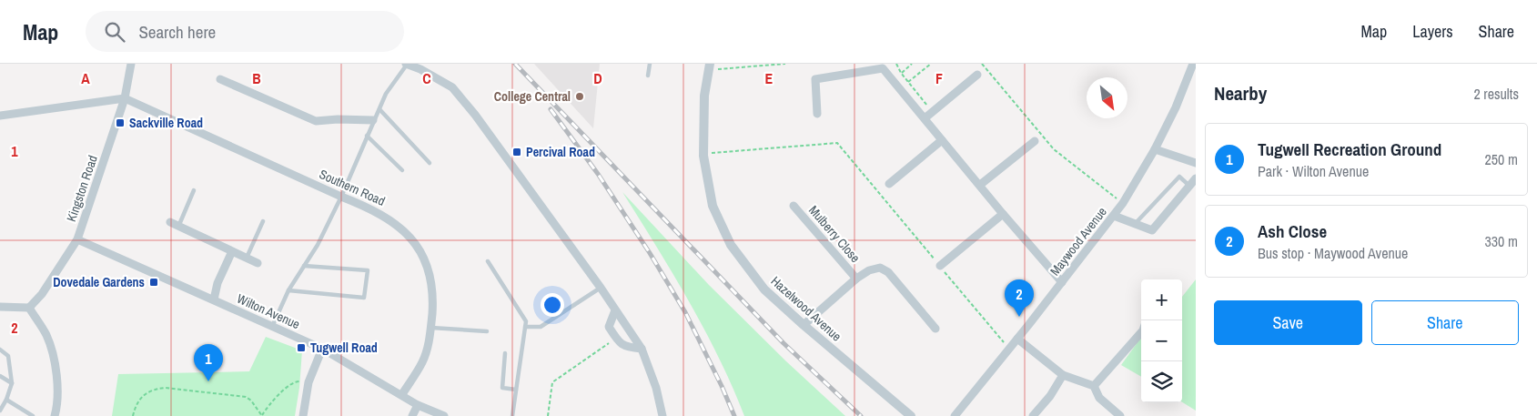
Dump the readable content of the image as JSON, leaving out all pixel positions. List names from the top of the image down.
{
  "streets": {
    "street": [
      "Southern Road",
      "Kingston Road",
      "Mulberry Close",
      "Maywood Avenue",
      "Hazelwood Avenue",
      "Wilton Avenue"
    ]
  },
  "crossings": [
    ["Southern Road", "Kingston Road"],
    ["Southern Road", "Wilton Avenue"],
    ["Kingston Road", "Wilton Avenue"],
    ["Mulberry Close", "Hazelwood Avenue"]
  ],
  "places": {
    "other": ["College Central"],
    "transit": [
      "Sackville Road",
      "Percival Road",
      "Dovedale Gardens",
      "Tugwell Road"
    ]
  },
  "north": "bottom right",
  "page": {
    "header": "Map",
    "search": "Search here",
    "nav": ["Map", "Layers", "Share"],
    "heading": ["Nearby", "2 results"],
    "list": [
      {
        "mark": "1",
        "name": "Tugwell Recreation Ground",
        "note": "Park · Wilton Avenue",
        "value": "250 m"
      },
      {
        "mark": "2",
        "name": "Ash Close",
        "note": "Bus stop · Maywood Avenue",
        "value": "330 m"
      }
    ],
    "map_buttons": ["+", "−"],
    "pins": ["2", "1"],
    "buttons": ["Save", "Share"]
  },
  "grid": {
    "columns": [
      "A",
      "B",
      "C",
      "D",
      "E",
      "F"
    ],
    "rows": ["1", "2"]
  }
}
